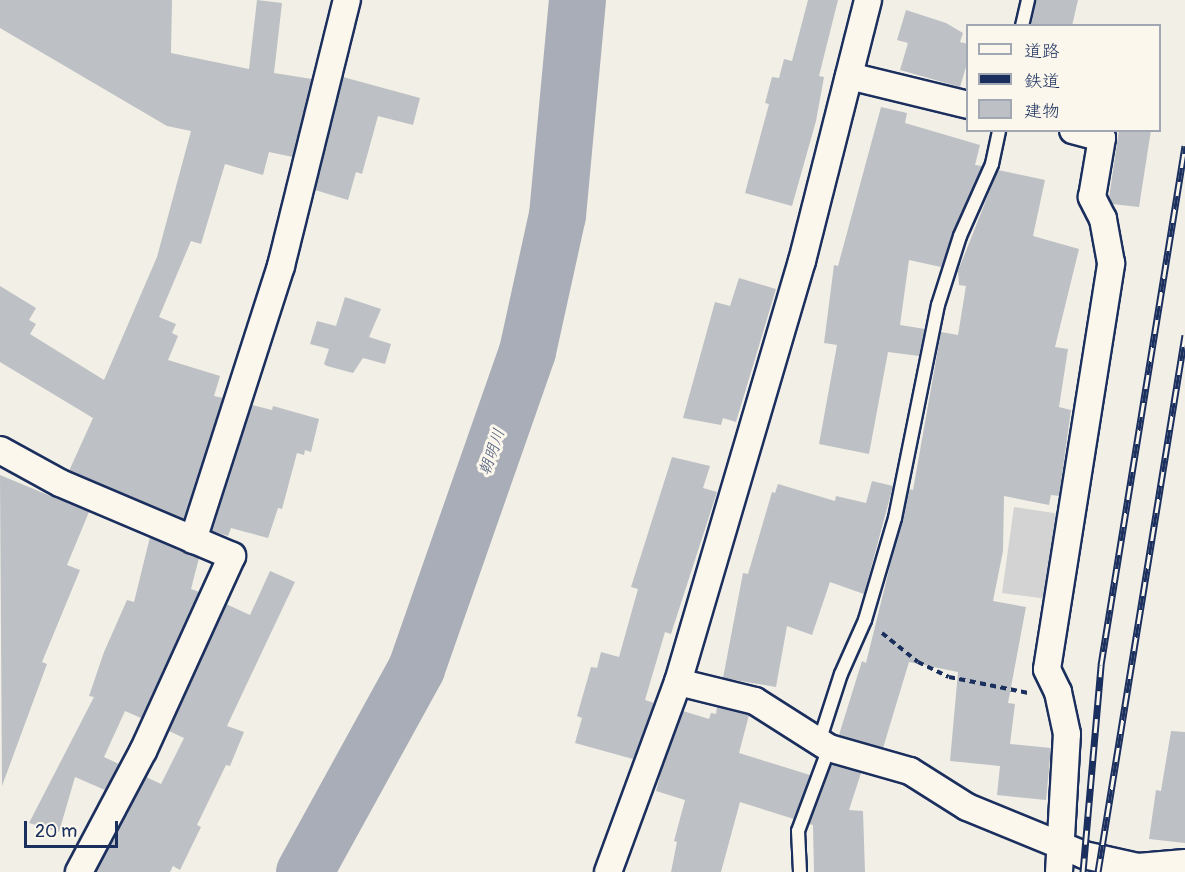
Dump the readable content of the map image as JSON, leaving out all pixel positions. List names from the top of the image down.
{
  "water": ["朝明川"],
  "legend": ["道路", "鉄道", "建物"],
  "scale_bar": "20 m"
}
